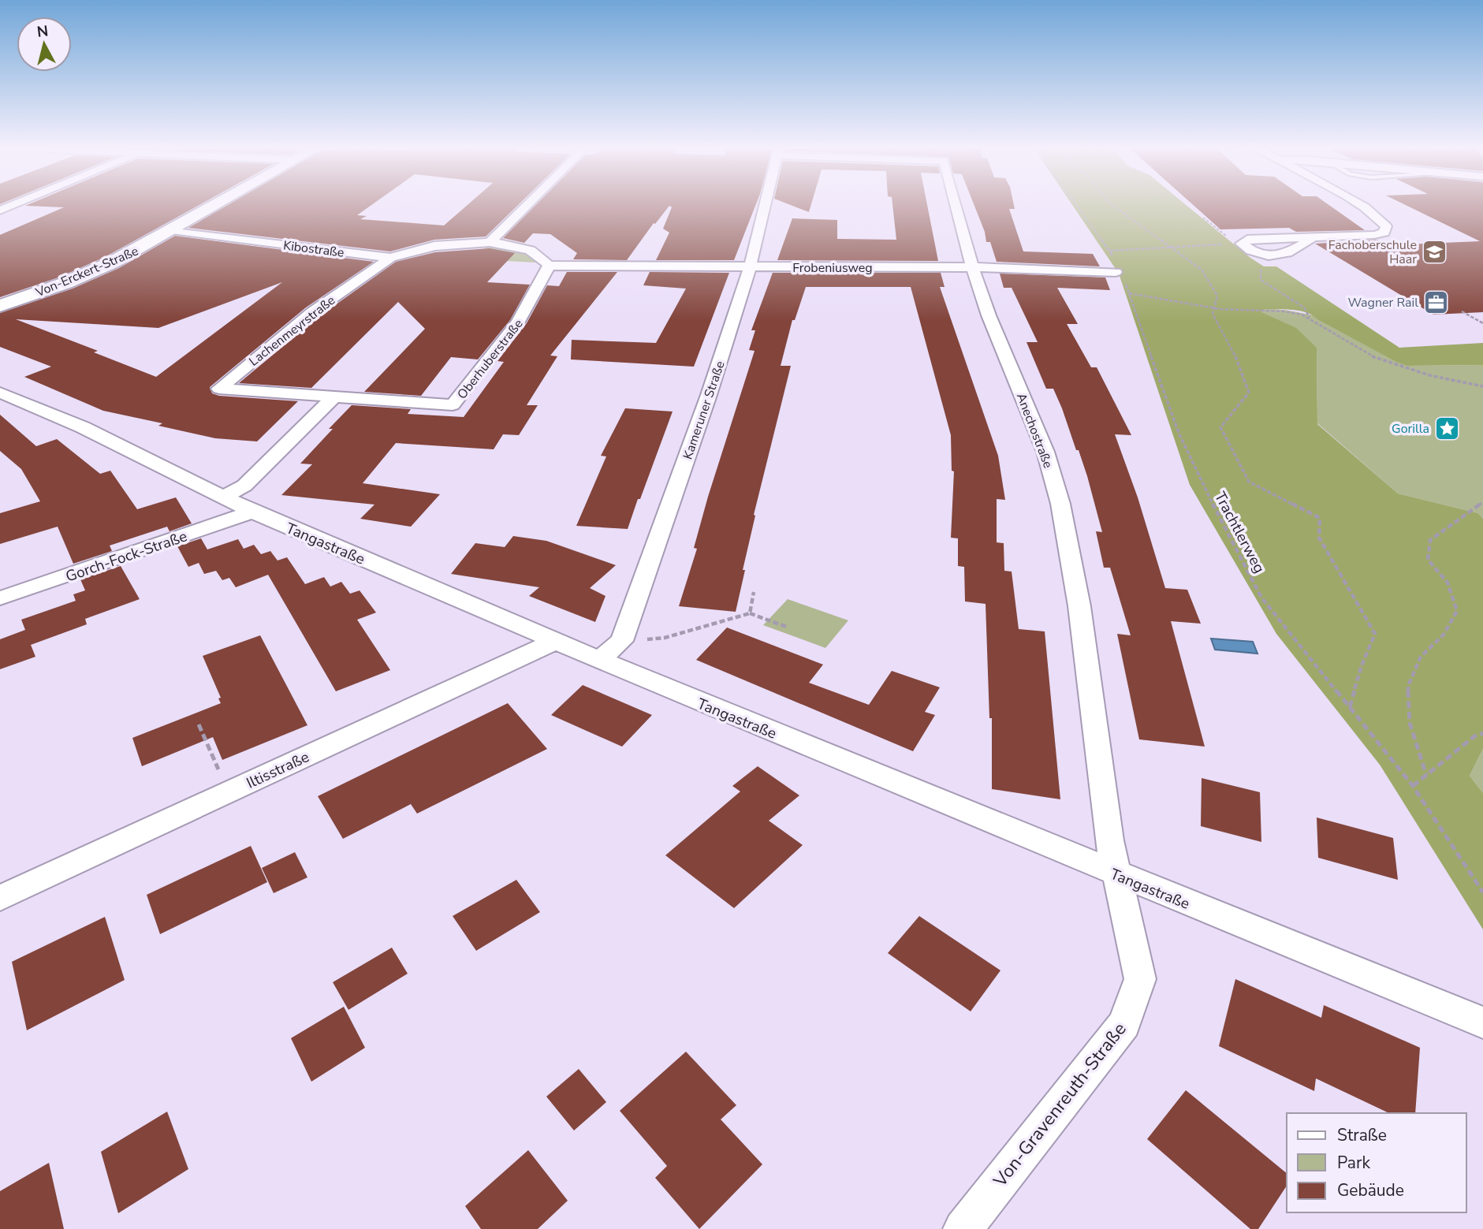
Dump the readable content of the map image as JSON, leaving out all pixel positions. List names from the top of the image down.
{
  "streets": {
    "street": [
      "Kibostraße",
      "Frobeniusweg",
      "Von-Erckert-Straße",
      "Lachenmeyrstraße",
      "Oberhuberstraße",
      "Kameruner Straße",
      "Anechostraße",
      "Tangastraße",
      "Gorch-Fock-Straße",
      "Iltisstraße",
      "Von-Gravenreuth-Straße"
    ],
    "path": ["Trachtlerweg"]
  },
  "crossings": [
    ["Kibostraße", "Von-Erckert-Straße"],
    ["Kibostraße", "Lachenmeyrstraße"],
    ["Frobeniusweg", "Oberhuberstraße"],
    ["Frobeniusweg", "Kameruner Straße"],
    ["Frobeniusweg", "Anechostraße"],
    ["Frobeniusweg", "Trachtlerweg"],
    ["Lachenmeyrstraße", "Oberhuberstraße"],
    ["Anechostraße", "Tangastraße"],
    ["Anechostraße", "Von-Gravenreuth-Straße"],
    ["Tangastraße", "Gorch-Fock-Straße"],
    ["Tangastraße", "Iltisstraße"],
    ["Tangastraße", "Von-Gravenreuth-Straße"]
  ],
  "places": {
    "school or university": ["Fachoberschule Haar"],
    "office": ["Wagner Rail"],
    "place": ["Gorilla"]
  },
  "legend": ["Straße", "Park", "Gebäude"],
  "north": "top"
}
